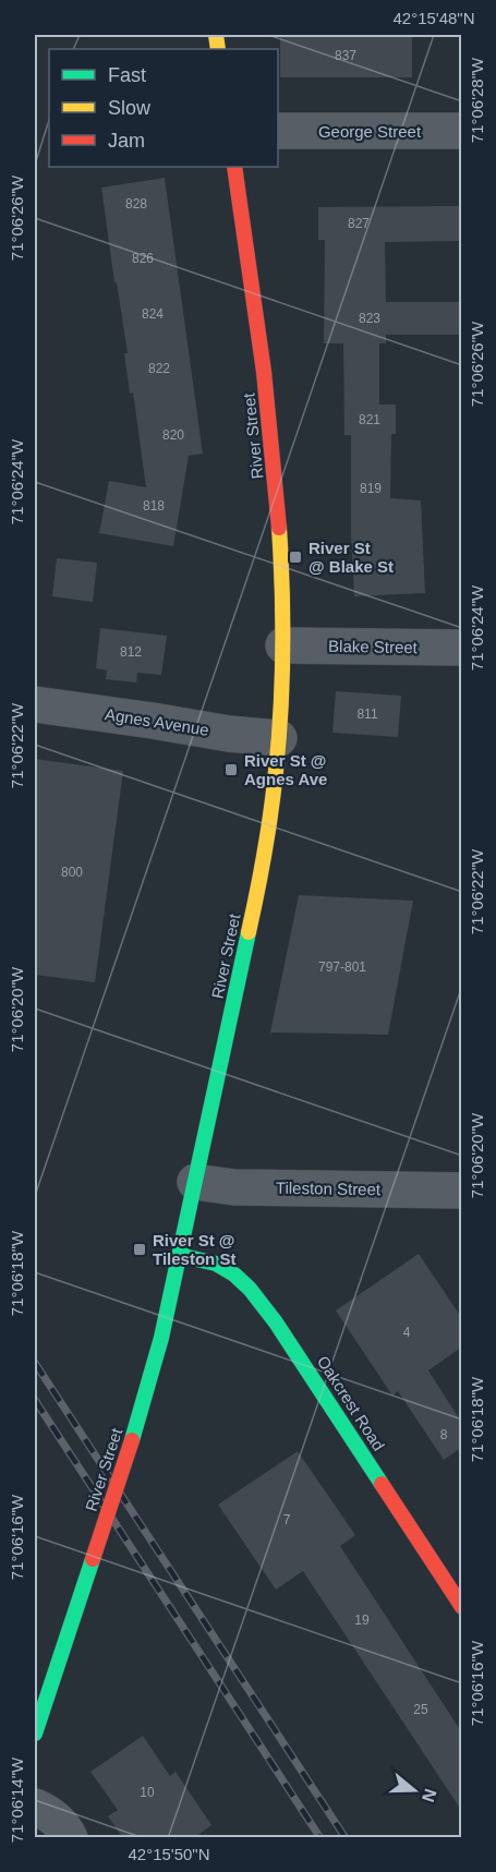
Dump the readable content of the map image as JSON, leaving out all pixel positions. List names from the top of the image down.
{
  "streets": {
    "main road": ["River Street", "Oakcrest Road"],
    "street": [
      "George Street",
      "Blake Street",
      "Agnes Avenue",
      "Tileston Street"
    ]
  },
  "crossings": [
    ["River Street", "Blake Street"],
    ["River Street", "Agnes Avenue"],
    ["River Street", "Tileston Street"],
    ["River Street", "Oakcrest Road"]
  ],
  "places": {
    "transit": ["River St @ Blake St", "River St @ Agnes Ave", "River St @ Tileston St"]
  },
  "house_numbers": [
    "837",
    "828",
    "827",
    "826",
    "824",
    "823",
    "822",
    "821",
    "820",
    "819",
    "818",
    "812",
    "811",
    "800",
    "797-801",
    "4",
    "8",
    "7",
    "19",
    "25",
    "10"
  ],
  "legend": ["Fast", "Slow", "Jam"],
  "north": "right",
  "coordinates": [
    "42°15'48\"N",
    "71°06'28\"W",
    "71°06'26\"W",
    "71°06'24\"W",
    "71°06'22\"W",
    "71°06'20\"W",
    "71°06'18\"W",
    "71°06'16\"W",
    "71°06'14\"W",
    "42°15'50\"N"
  ]
}
